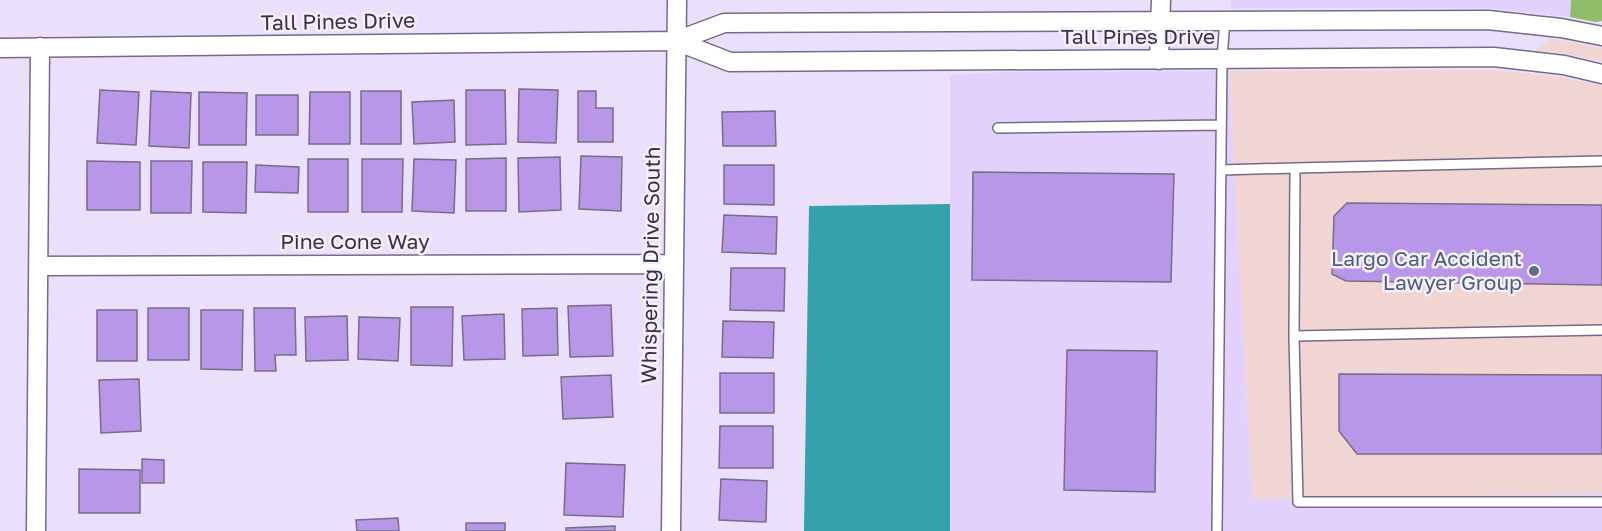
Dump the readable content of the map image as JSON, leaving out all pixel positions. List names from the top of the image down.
{
  "streets": {
    "street": ["Tall Pines Drive", "Pine Cone Way", "Whispering Drive South"]
  },
  "crossings": [
    ["Tall Pines Drive", "Whispering Drive South"],
    ["Pine Cone Way", "Whispering Drive South"]
  ],
  "places": ["Largo Car Accident Lawyer Group"]
}
